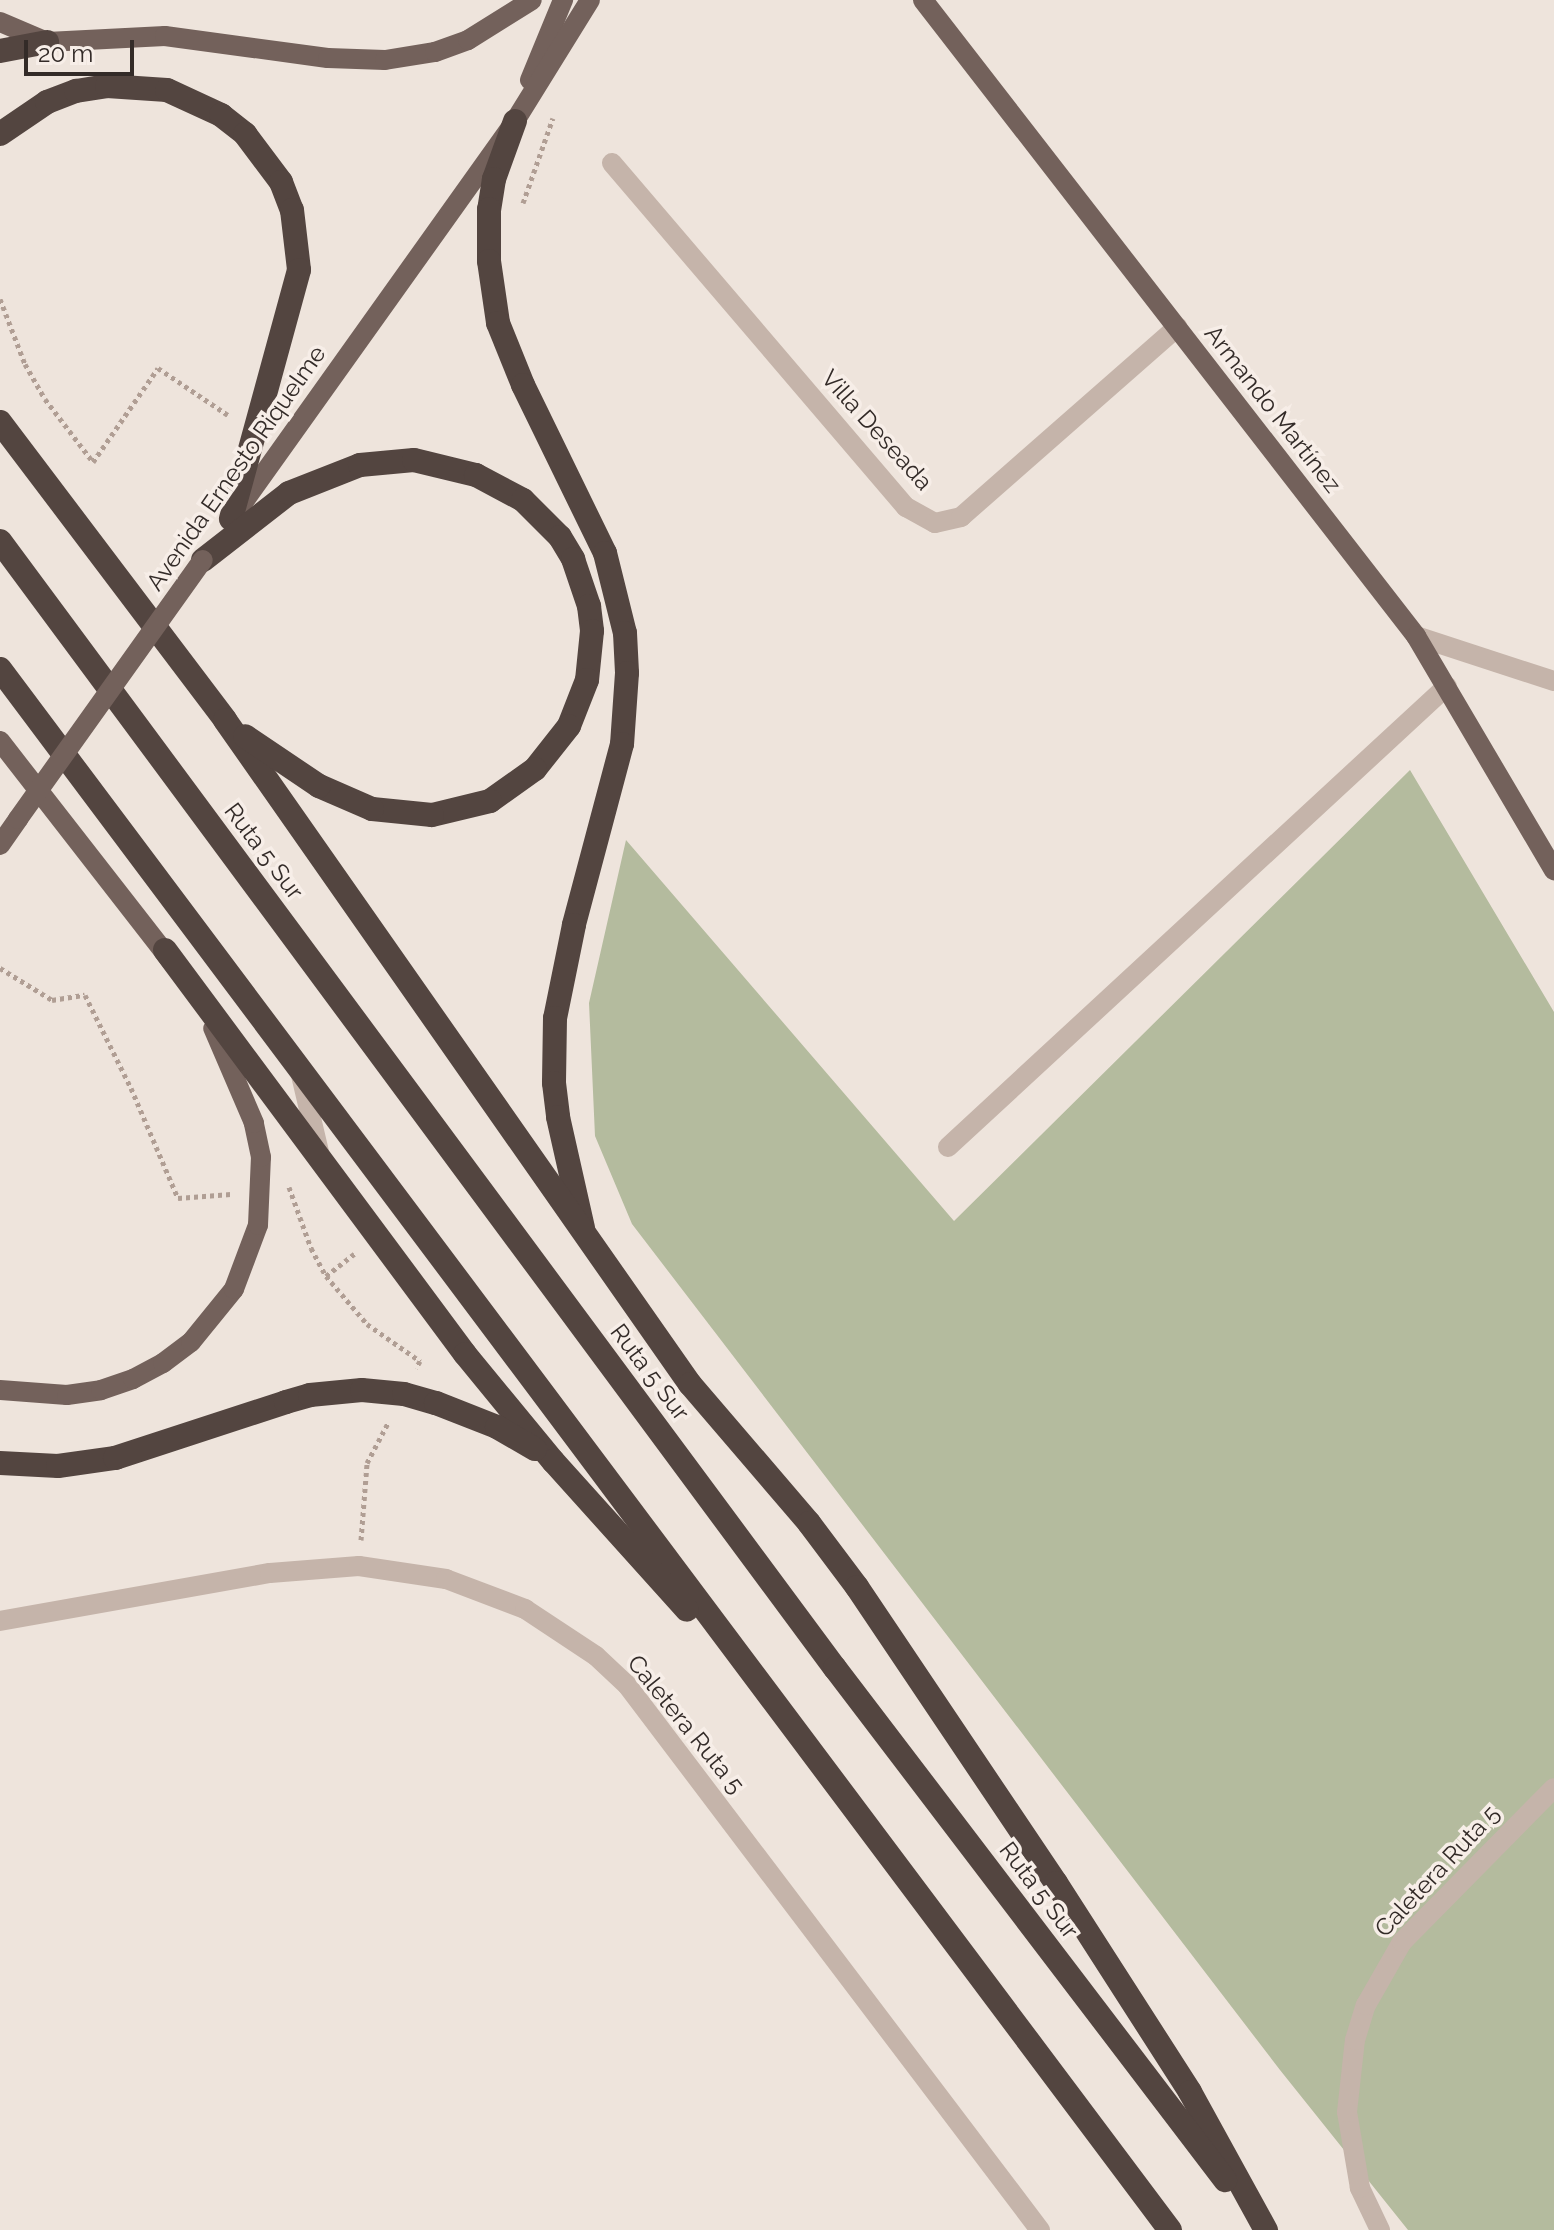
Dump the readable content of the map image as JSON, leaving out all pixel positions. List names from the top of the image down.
{
  "streets": {
    "highway": ["Ruta 5 Sur"],
    "main road": ["Armando Martínez", "Avenida Ernesto Riquelme"],
    "street": ["Villa Deseada", "Caletera Ruta 5"]
  },
  "crossings": [
    ["Armando Martínez", "Villa Deseada"]
  ],
  "scale_bar": "20 m"
}
